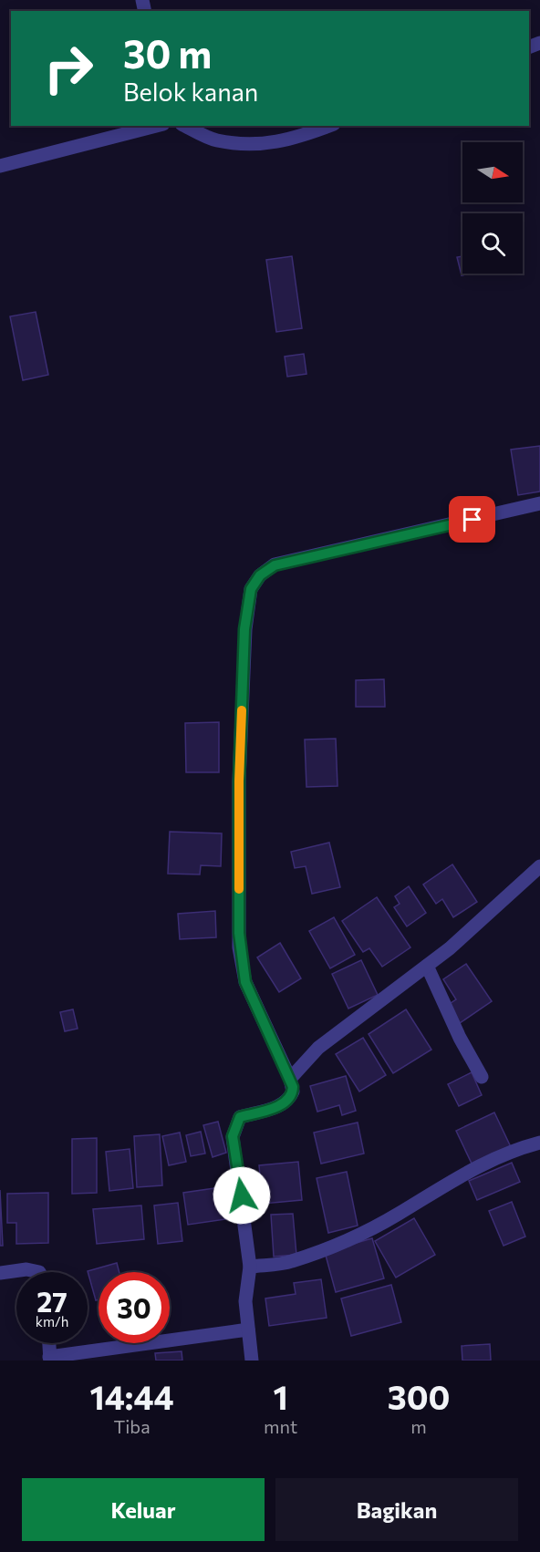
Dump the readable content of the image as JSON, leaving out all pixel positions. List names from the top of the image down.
{
  "north": "right",
  "page": {
    "turn": ["30 m", "Belok kanan"],
    "speed": "27 km/h",
    "limit": "30",
    "eta": [
      "14:44",
      "Tiba",
      "1",
      "mnt",
      "300",
      "m"
    ],
    "buttons": ["Keluar", "Bagikan"]
  }
}
